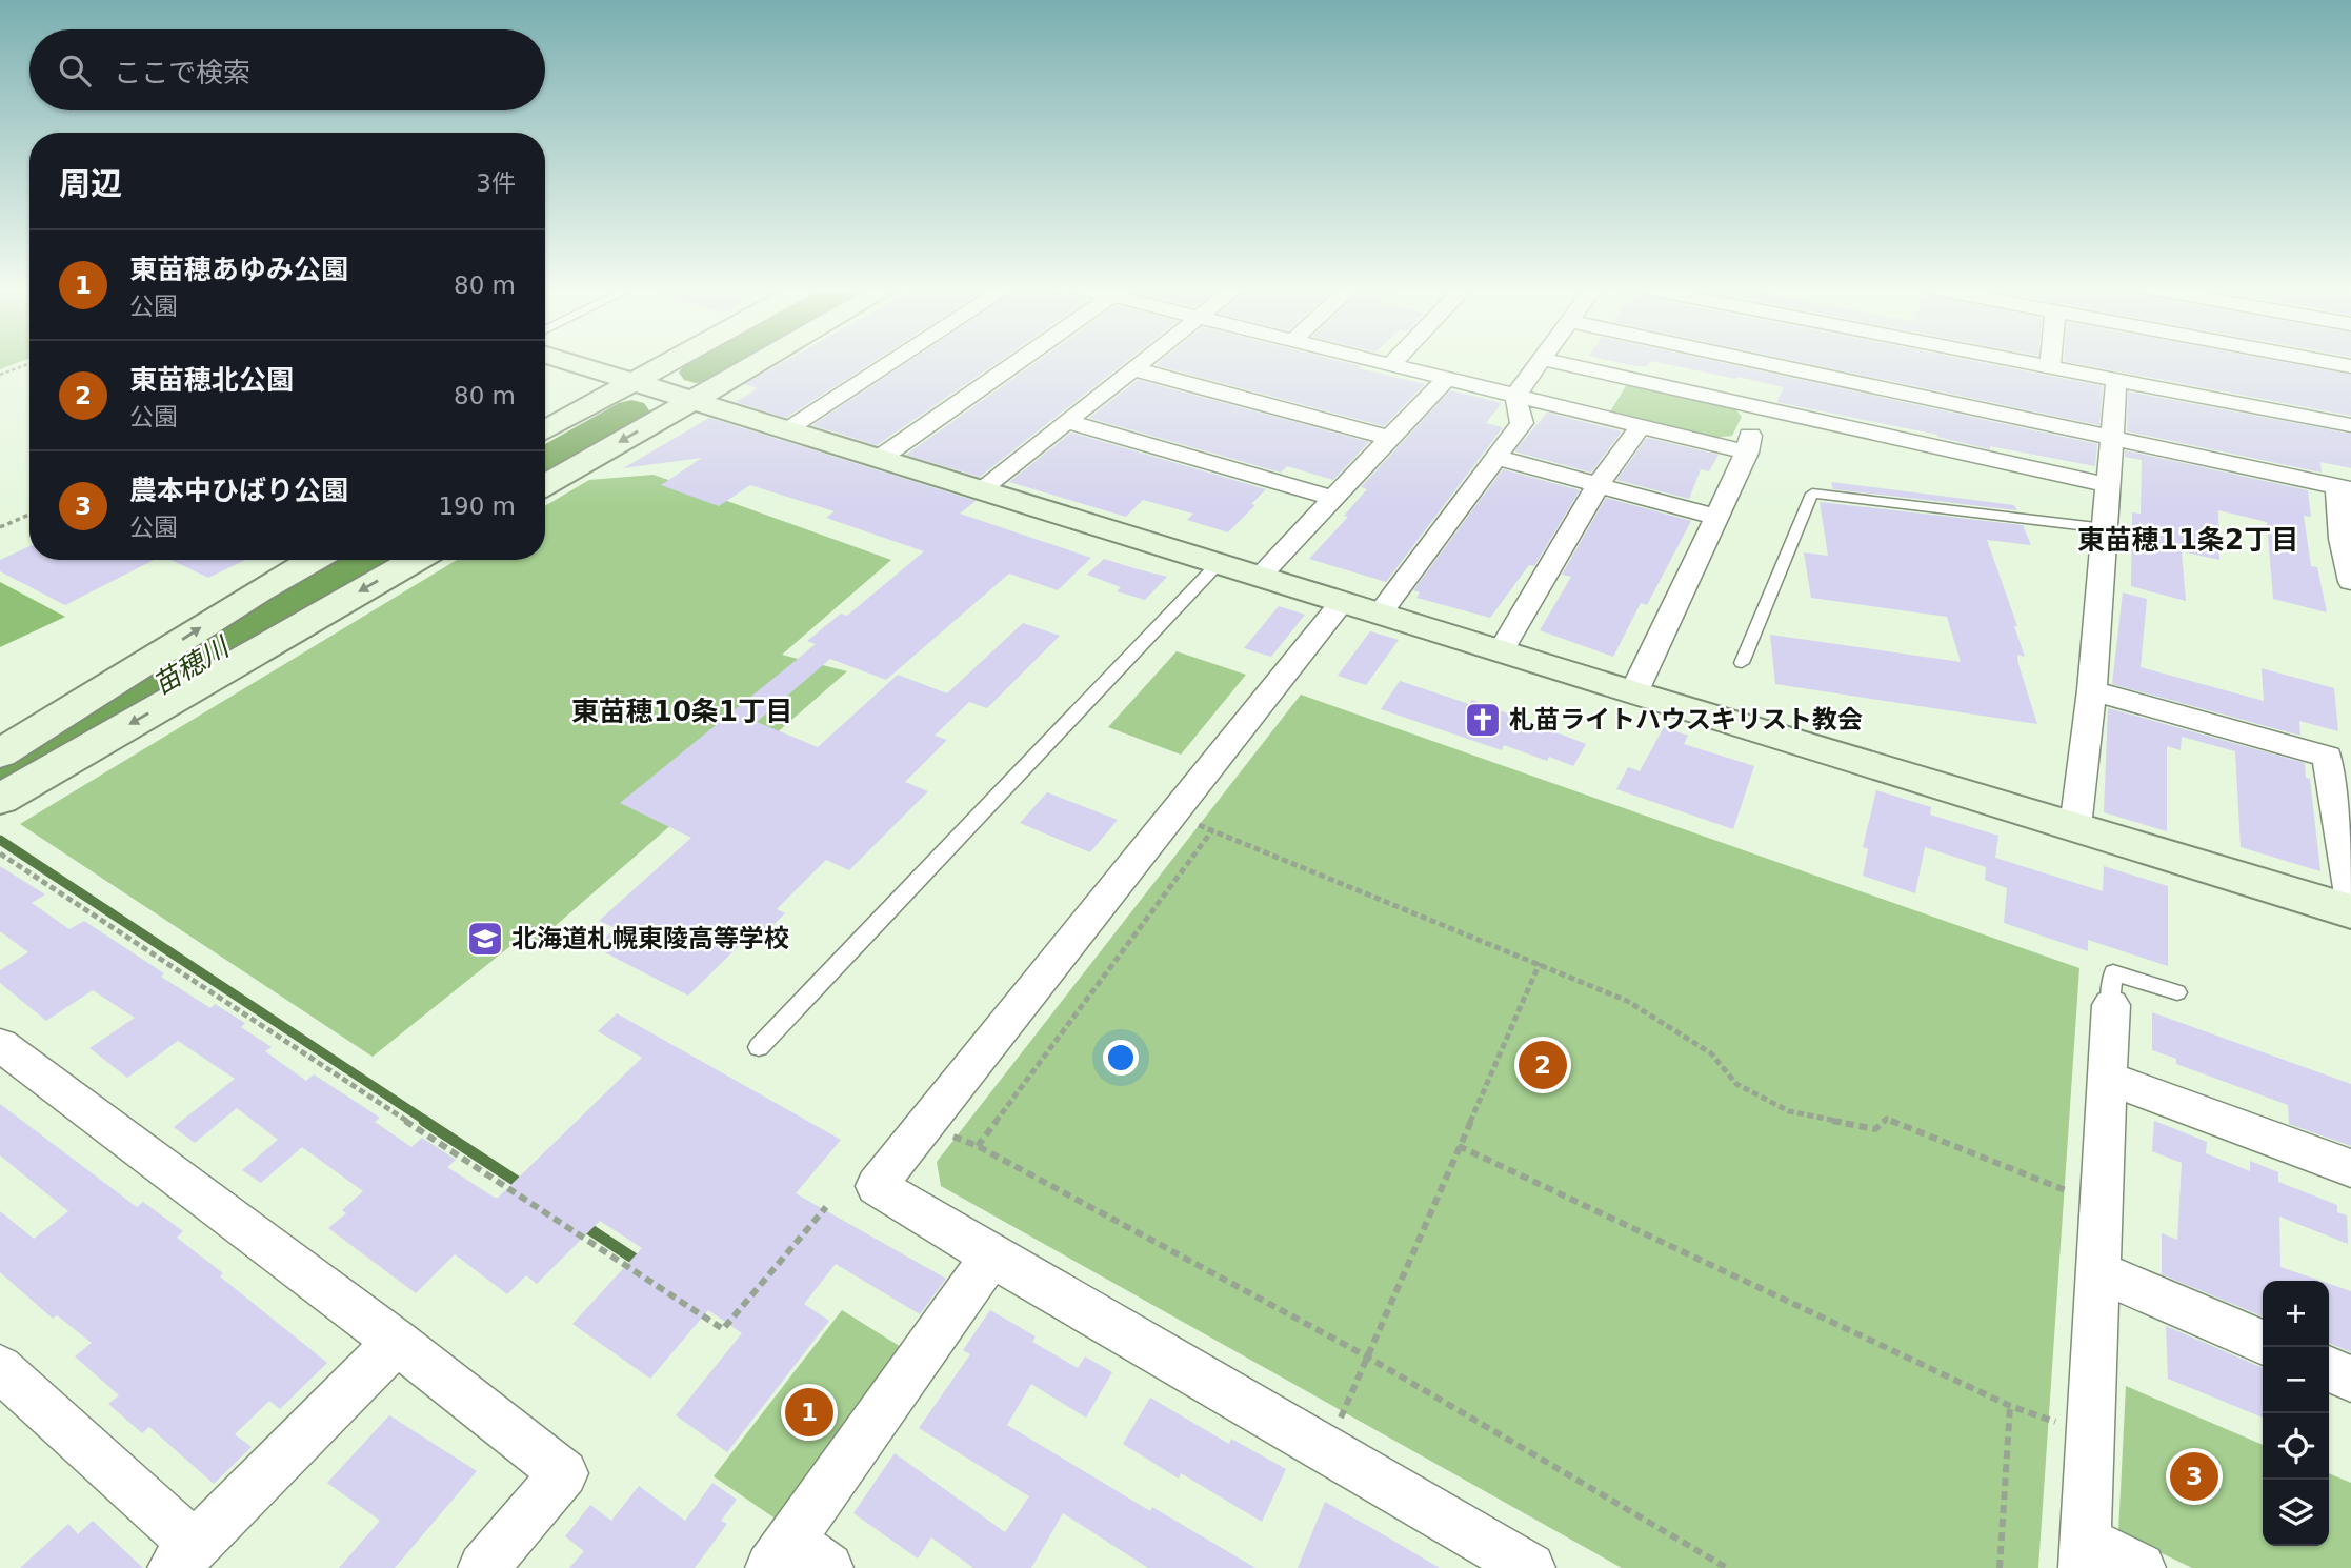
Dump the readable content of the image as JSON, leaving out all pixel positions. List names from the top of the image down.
{
  "districts": ["東苗穂11条2丁目", "東苗穂10条1丁目"],
  "water": ["苗穂川"],
  "places": {
    "church": ["札苗ライトハウスキリスト教会"],
    "school or university": ["北海道札幌東陵高等学校"]
  },
  "page": {
    "search": "ここで検索",
    "heading": ["周辺", "3件"],
    "list": [
      {
        "mark": "1",
        "name": "東苗穂あゆみ公園",
        "note": "公園",
        "value": "80 m"
      },
      {
        "mark": "2",
        "name": "東苗穂北公園",
        "note": "公園",
        "value": "80 m"
      },
      {
        "mark": "3",
        "name": "農本中ひばり公園",
        "note": "公園",
        "value": "190 m"
      }
    ],
    "pins": ["2", "1", "3"],
    "map_buttons": ["+", "−"]
  }
}
